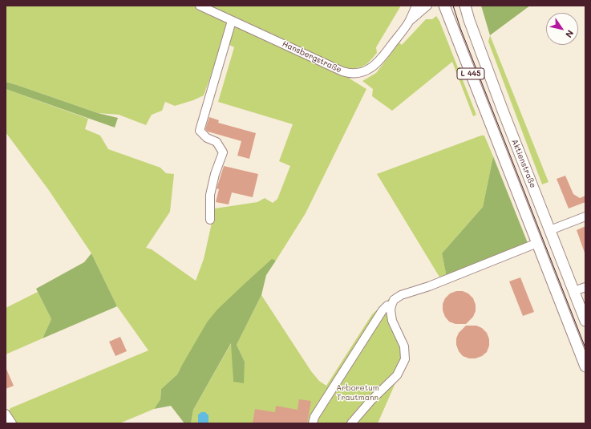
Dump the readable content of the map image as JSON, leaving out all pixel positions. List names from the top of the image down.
{
  "streets": {
    "main road": ["L 445", "Aktienstraße"],
    "street": ["Hansbergstraße"]
  },
  "parks": ["Arboretum Trautmann"],
  "north": "bottom right"
}
